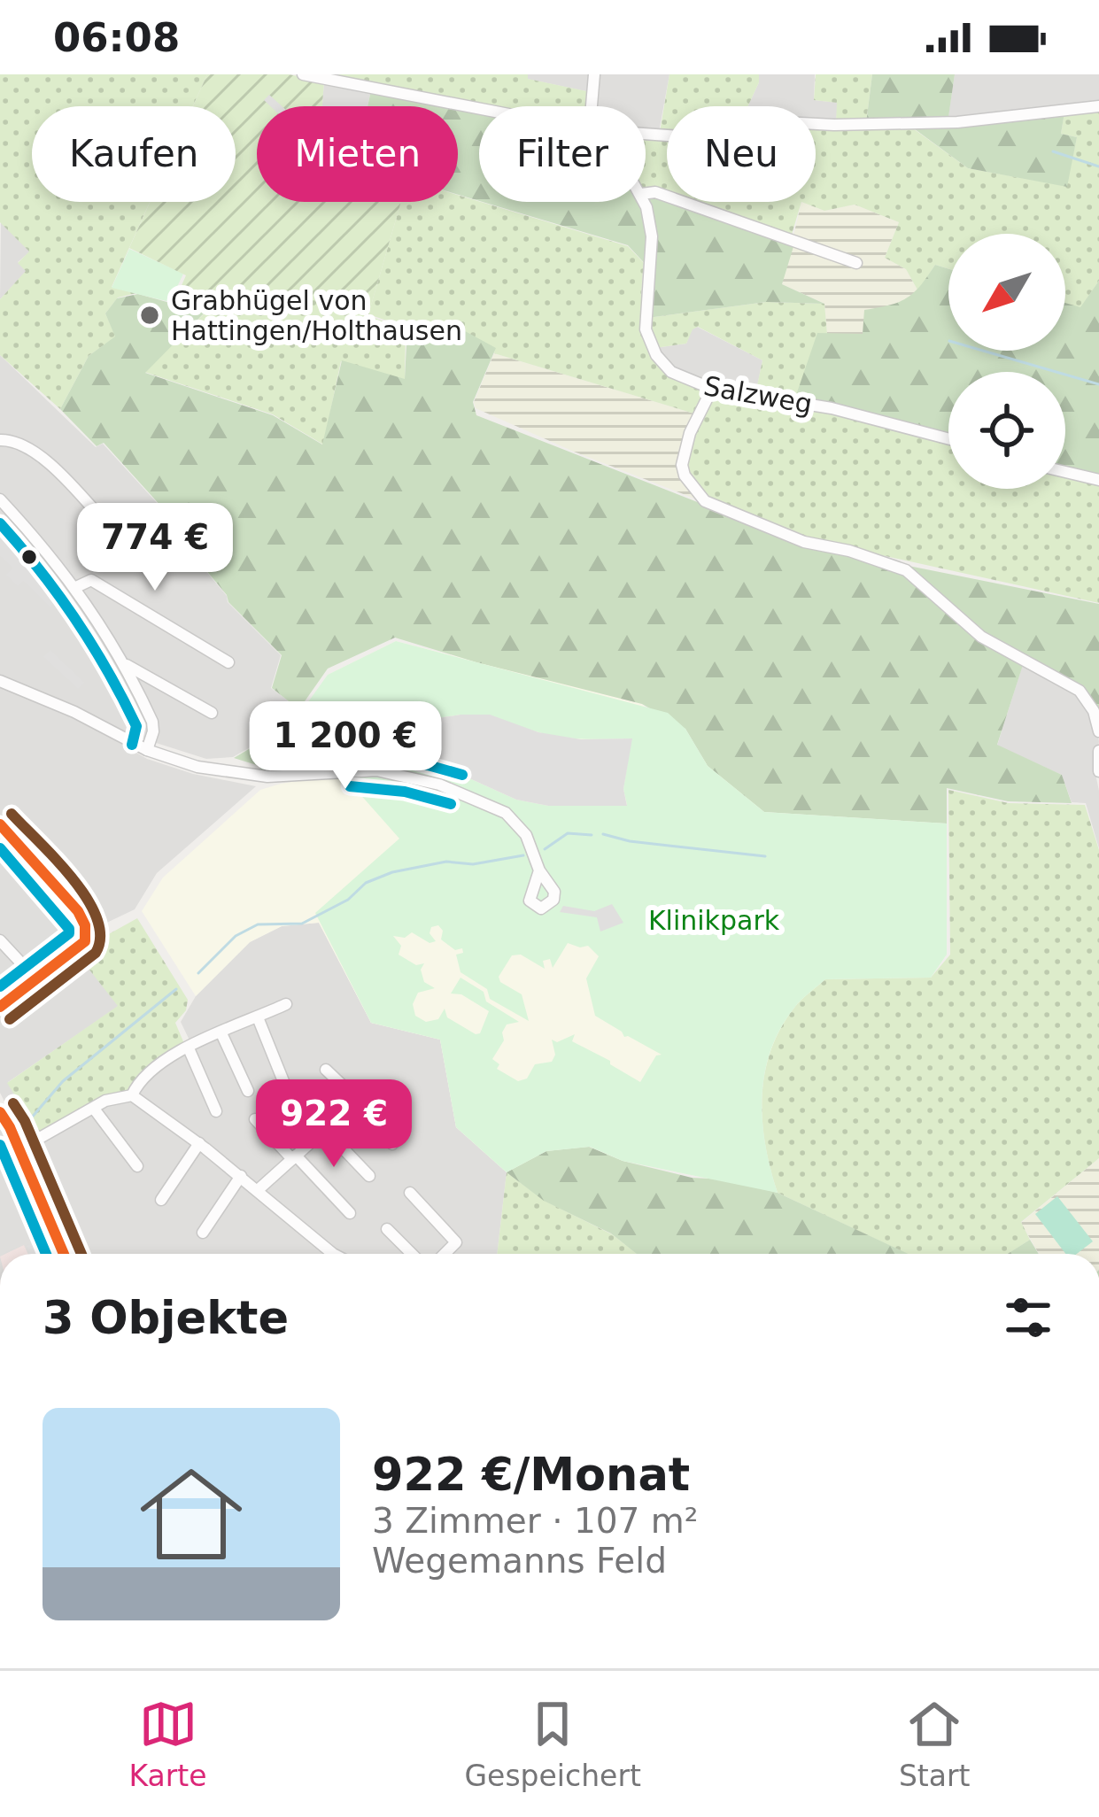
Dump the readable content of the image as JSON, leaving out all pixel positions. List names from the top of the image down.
{
  "streets": {
    "street": ["Salzweg"]
  },
  "parks": ["Klinikpark"],
  "places": ["Grabhügel von Hattingen/Holthausen"],
  "north": "bottom left",
  "page": {
    "status": "06:08",
    "chip": [
      "Kaufen",
      "Mieten",
      "Filter",
      "Neu"
    ],
    "price": ["774 €", "1 200 €", "922 €"],
    "heading": "3 Objekte",
    "list": [
      {
        "name": "922 €/Monat",
        "note": "3 Zimmer · 107 m² · Wegemanns Feld"
      }
    ],
    "tabs": ["Karte", "Gespeichert", "Start"]
  }
}
